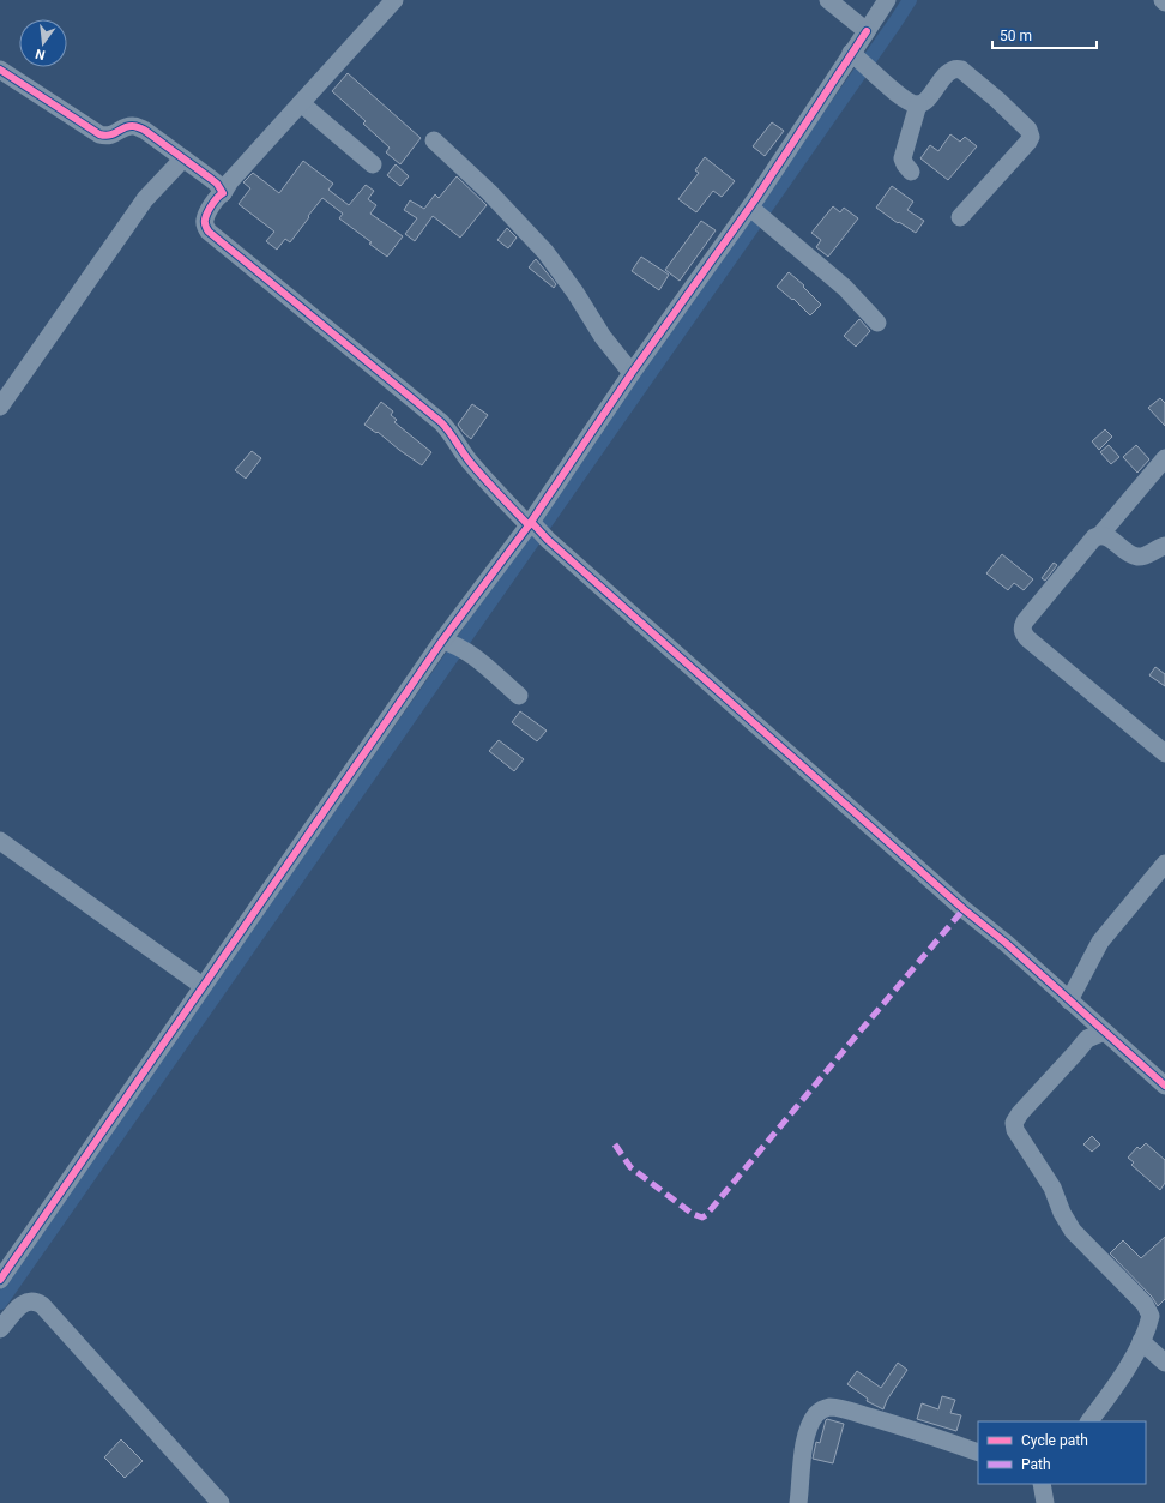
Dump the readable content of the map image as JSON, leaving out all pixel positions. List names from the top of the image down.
{
  "legend": ["Cycle path", "Path"],
  "scale_bar": "50 m",
  "north": "bottom"
}
